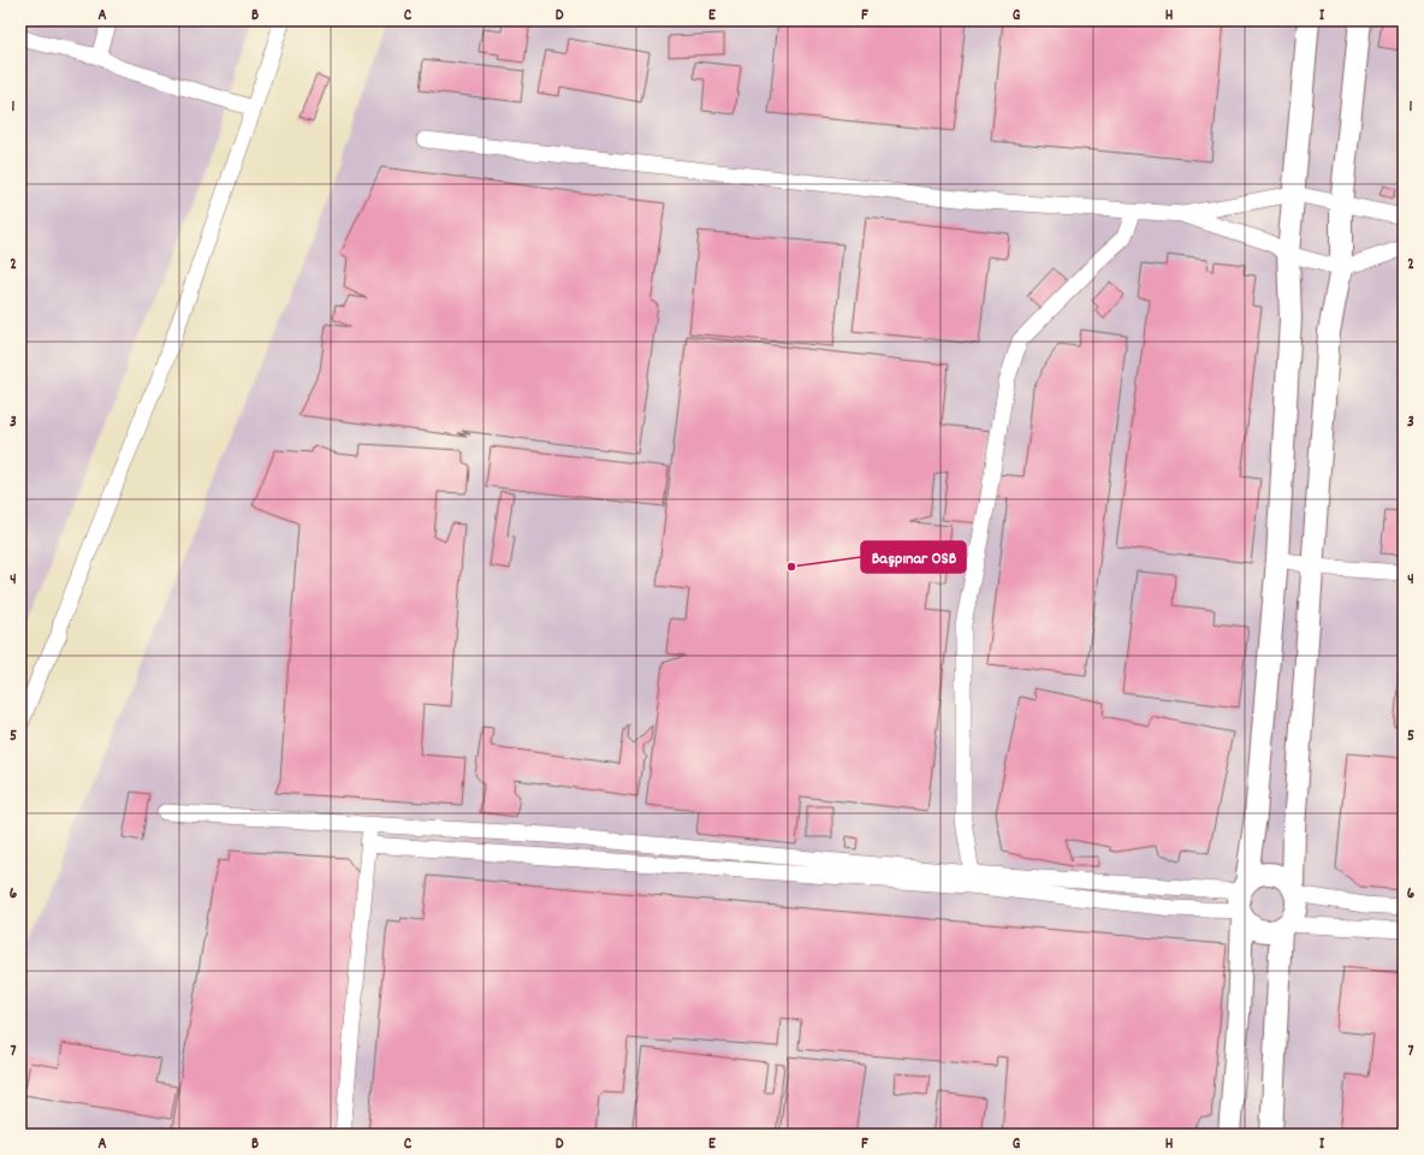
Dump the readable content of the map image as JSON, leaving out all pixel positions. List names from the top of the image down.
{
  "places": ["Başpınar OSB"],
  "grid": {
    "columns": [
      "A",
      "B",
      "C",
      "D",
      "E",
      "F",
      "G",
      "H",
      "I"
    ],
    "rows": [
      "1",
      "2",
      "3",
      "4",
      "5",
      "6",
      "7"
    ]
  }
}
